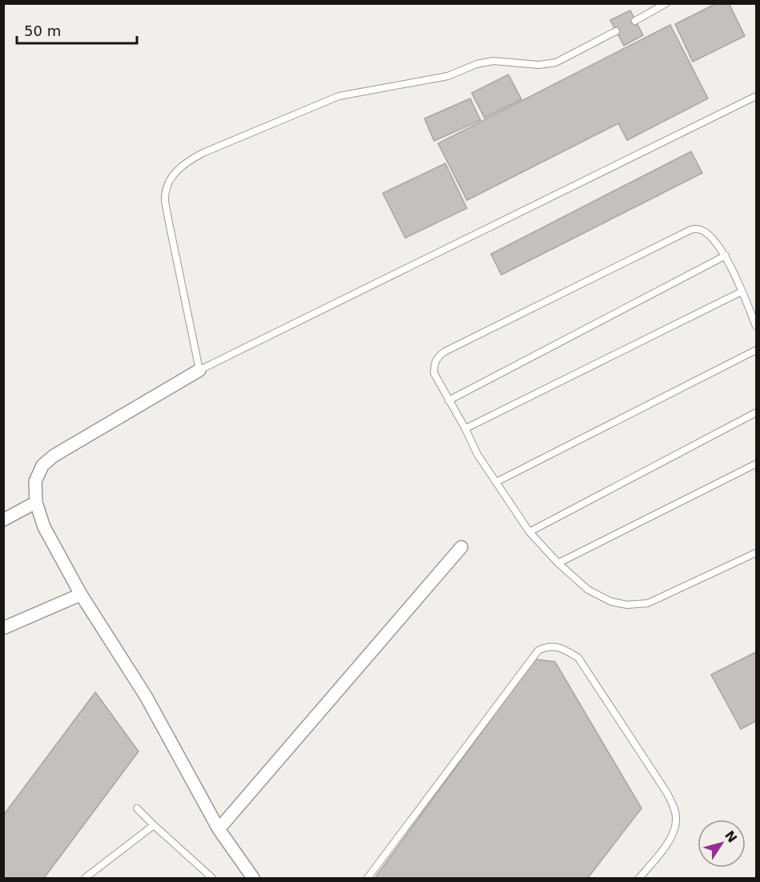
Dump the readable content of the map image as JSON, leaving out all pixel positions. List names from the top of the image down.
{
  "scale_bar": "50 m",
  "north": "top right"
}
